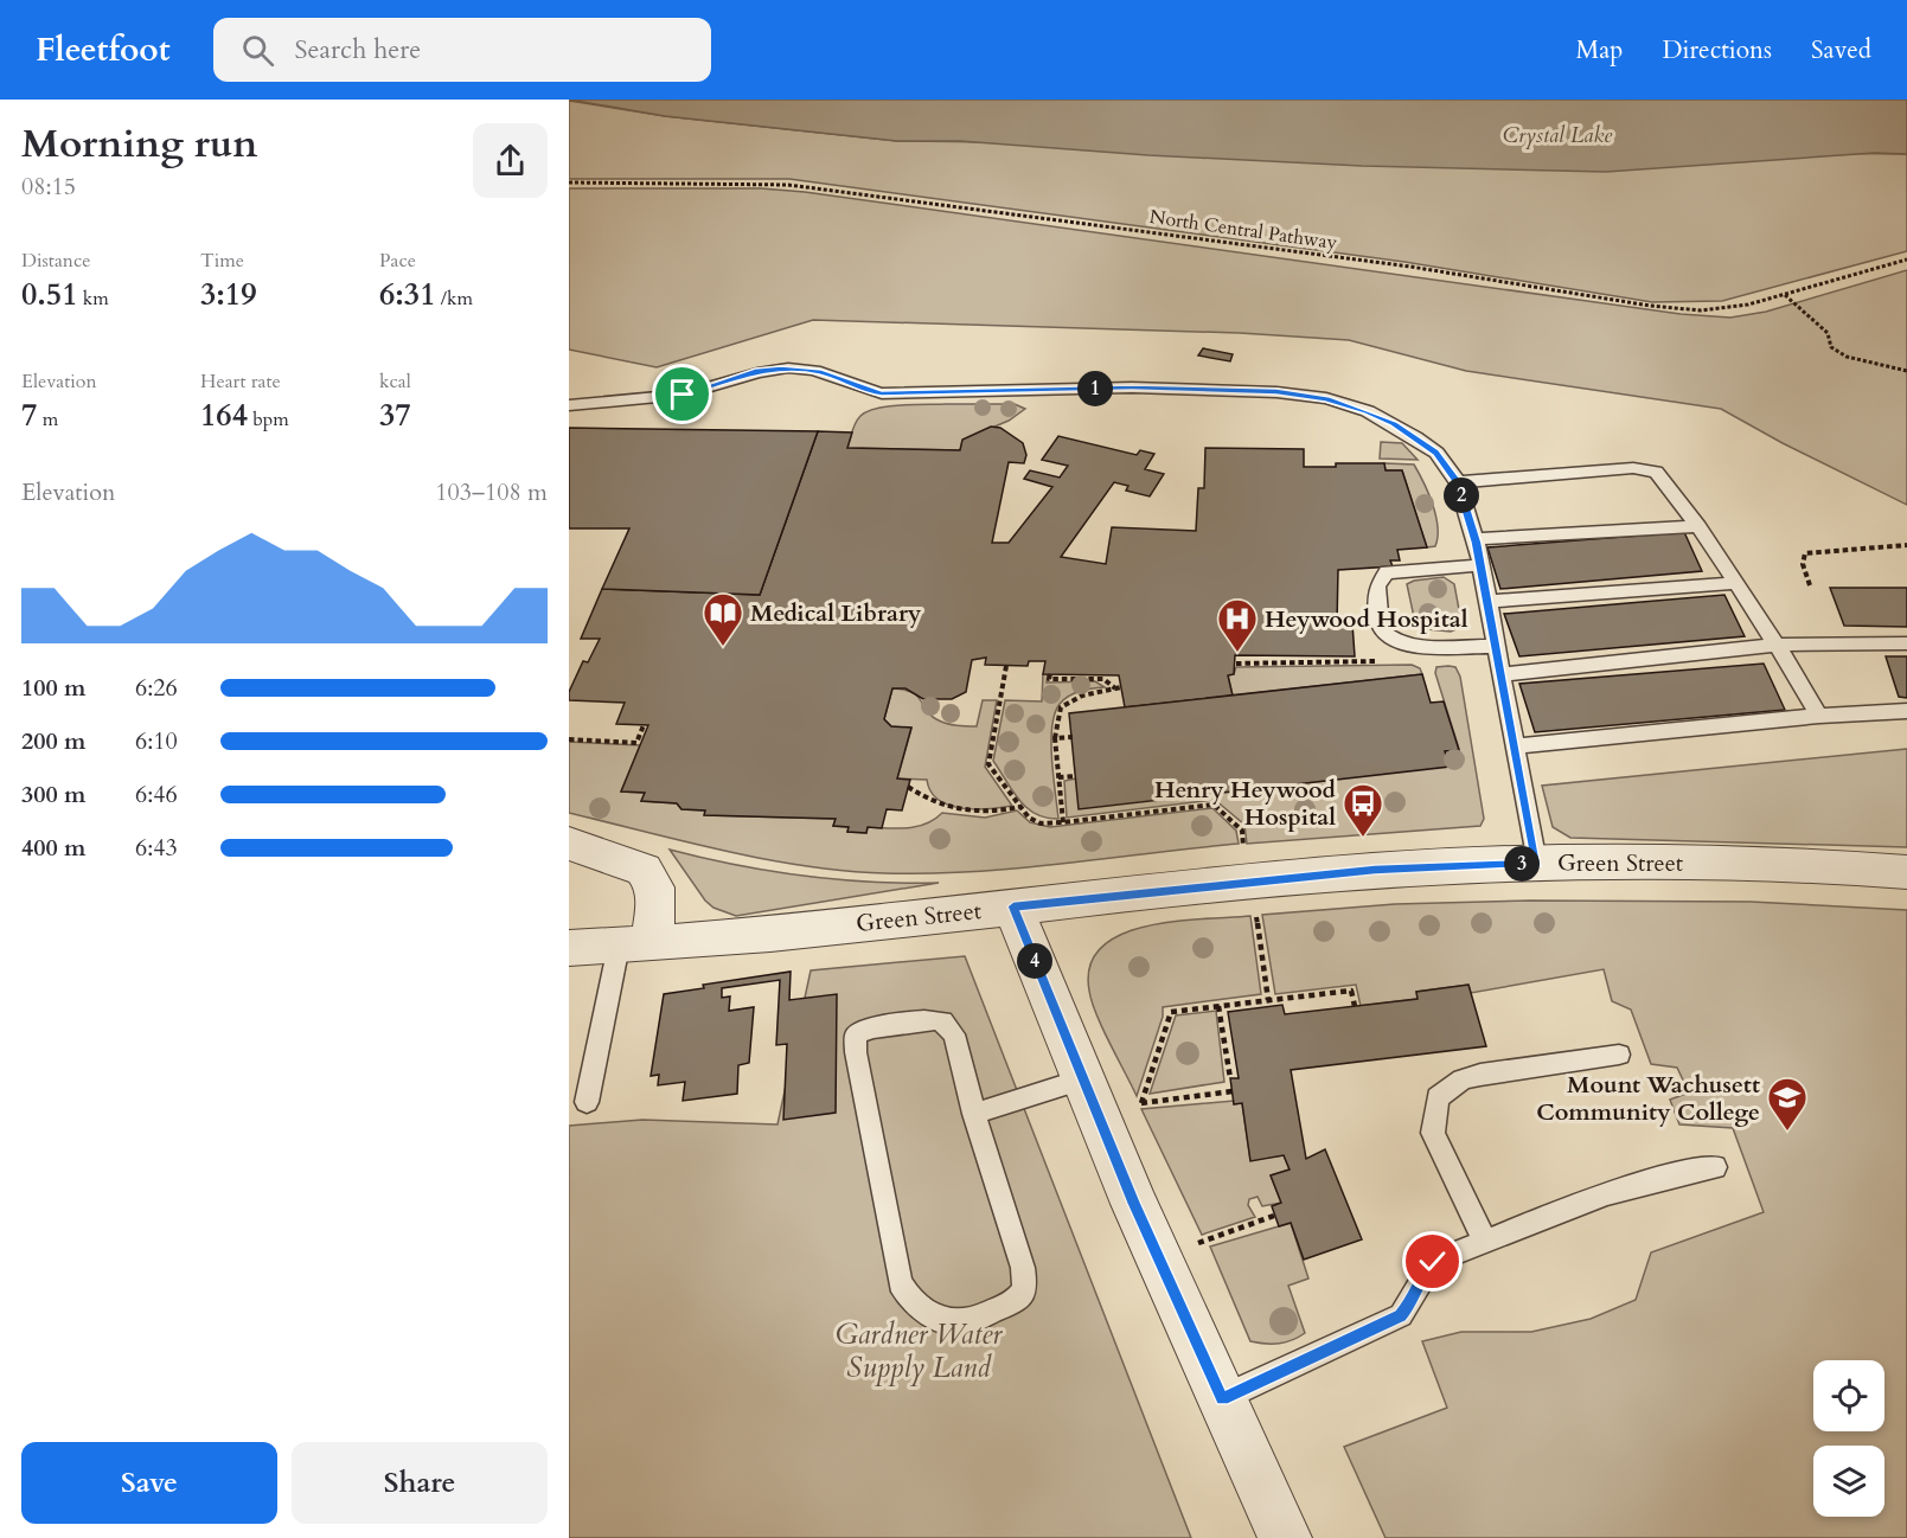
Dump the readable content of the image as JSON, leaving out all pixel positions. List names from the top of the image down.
{
  "streets": {
    "street": ["Green Street"],
    "path": ["North Central Pathway"]
  },
  "water": ["Crystal Lake"],
  "parks": ["Gardner Water Supply Land"],
  "places": {
    "library": ["Medical Library"],
    "hospital": ["Heywood Hospital"],
    "bus stop": ["Henry Heywood Hospital"],
    "school or university": ["Mount Wachusett Community College"]
  },
  "page": {
    "header": "Fleetfoot",
    "search": "Search here",
    "nav": ["Map", "Directions", "Saved"],
    "heading": ["Morning run", "08:15"],
    "stats": [
      ["Distance", "0.51 km"],
      ["Time", "3:19"],
      ["Pace", "6:31 /km"],
      ["Elevation", "7 m"],
      ["Heart rate", "164 bpm"],
      ["kcal", "37"]
    ],
    "pins": [
      "1",
      "2",
      "3",
      "4"
    ],
    "chart": ["Elevation", "103–108 m"],
    "list": [
      {
        "name": "100 m",
        "note": "6:26"
      },
      {
        "name": "200 m",
        "note": "6:10"
      },
      {
        "name": "300 m",
        "note": "6:46"
      },
      {
        "name": "400 m",
        "note": "6:43"
      }
    ],
    "buttons": ["Save", "Share"]
  }
}
